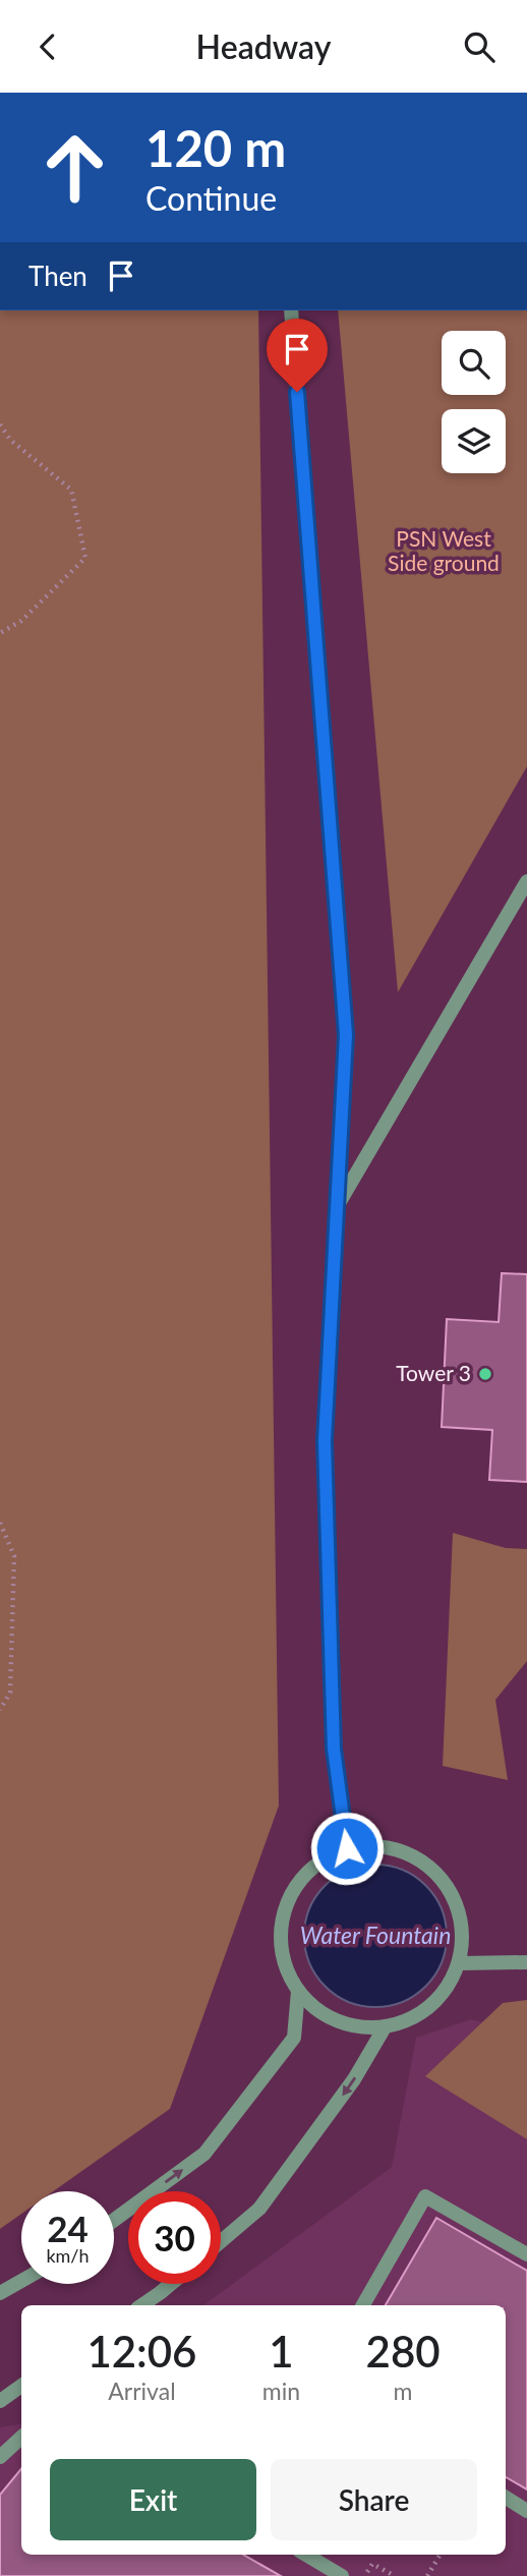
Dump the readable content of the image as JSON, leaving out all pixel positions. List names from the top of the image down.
{
  "water": ["Water Fountain"],
  "parks": ["PSN West Side ground"],
  "places": ["Tower 3"],
  "page": {
    "header": "Headway",
    "turn": ["120 m", "Continue"],
    "then": "Then",
    "speed": "24 km/h",
    "limit": "30",
    "eta": [
      "12:06",
      "Arrival",
      "1",
      "min",
      "280",
      "m"
    ],
    "buttons": ["Exit", "Share"]
  }
}
